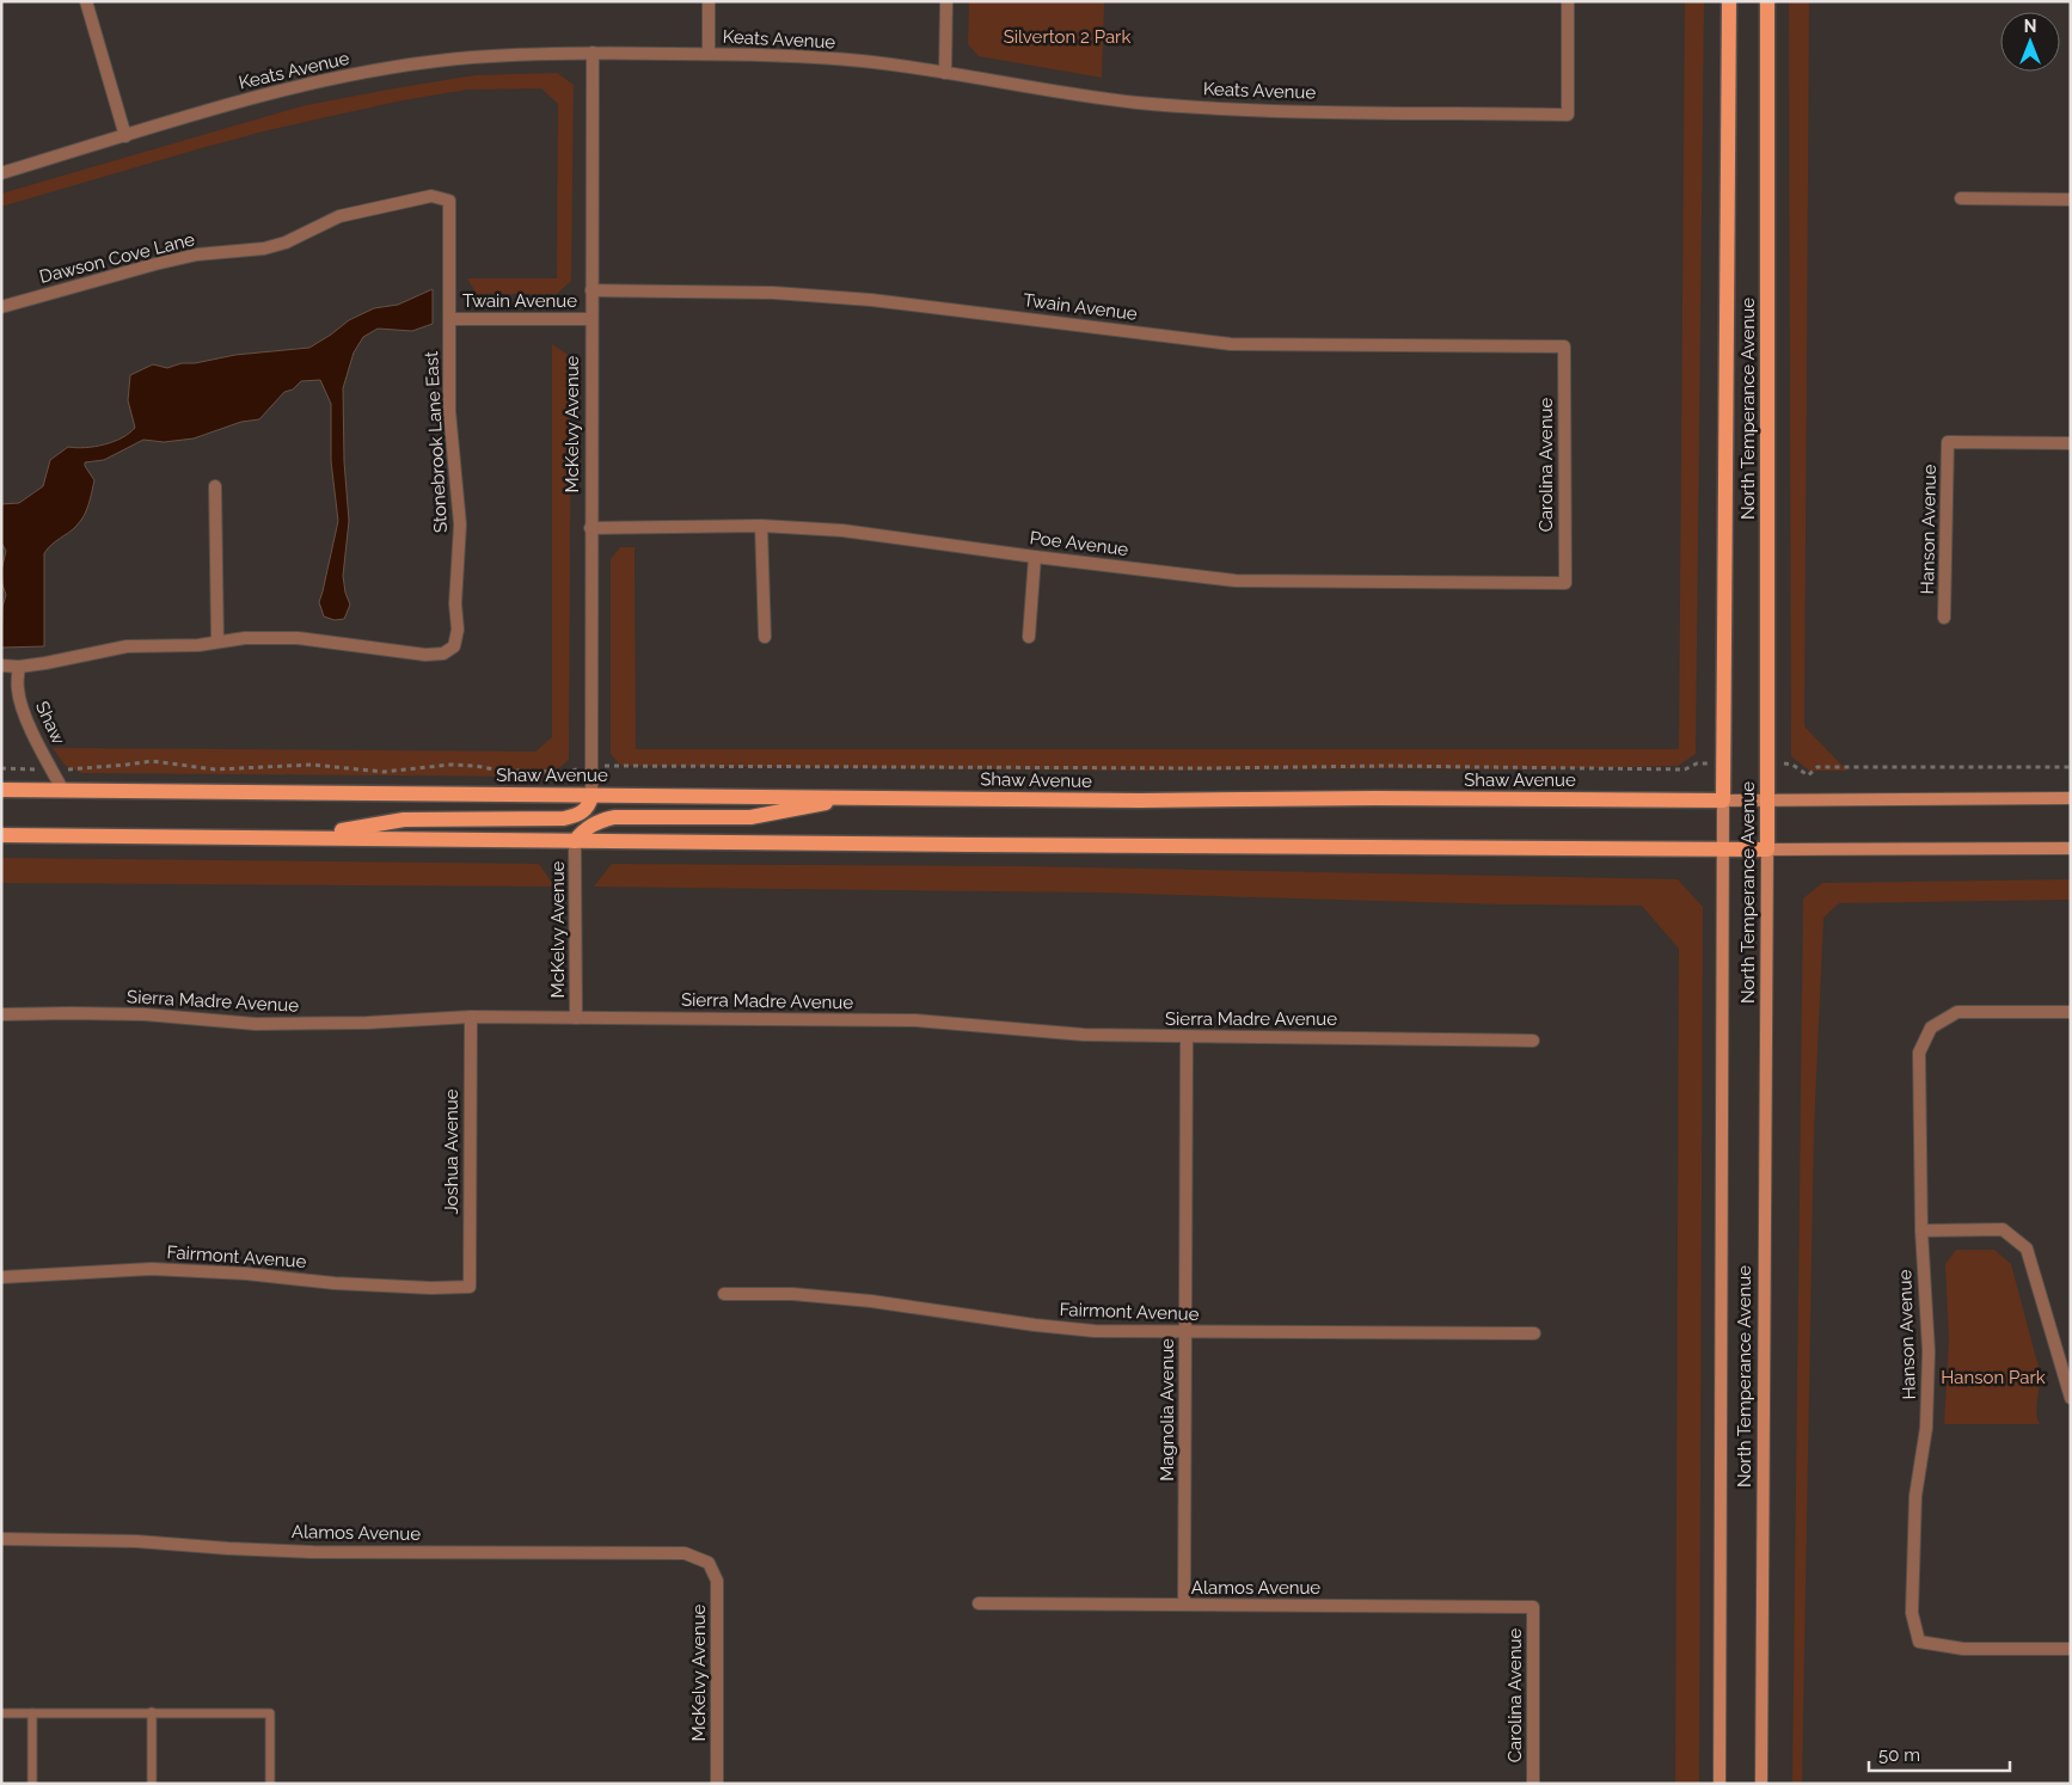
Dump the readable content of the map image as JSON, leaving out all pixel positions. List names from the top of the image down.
{
  "streets": {
    "main road": ["North Temperance Avenue", "Shaw Avenue"],
    "street": [
      "Keats Avenue",
      "Dawson Cove Lane",
      "Twain Avenue",
      "McKelvy Avenue",
      "Stonebrook Lane East",
      "Carolina Avenue",
      "Hanson Avenue",
      "Poe Avenue",
      "Shaw",
      "Sierra Madre Avenue",
      "Joshua Avenue",
      "Fairmont Avenue",
      "Magnolia Avenue",
      "Alamos Avenue"
    ]
  },
  "crossings": [
    ["Keats Avenue", "McKelvy Avenue"],
    ["Dawson Cove Lane", "Stonebrook Lane East"],
    ["Twain Avenue", "McKelvy Avenue"],
    ["Twain Avenue", "Stonebrook Lane East"],
    ["Twain Avenue", "Carolina Avenue"],
    ["North Temperance Avenue", "Shaw Avenue"],
    ["McKelvy Avenue", "Poe Avenue"],
    ["McKelvy Avenue", "Shaw Avenue"],
    ["McKelvy Avenue", "Sierra Madre Avenue"],
    ["McKelvy Avenue", "Alamos Avenue"],
    ["Carolina Avenue", "Poe Avenue"],
    ["Carolina Avenue", "Alamos Avenue"],
    ["Shaw", "Shaw Avenue"],
    ["Sierra Madre Avenue", "Joshua Avenue"],
    ["Sierra Madre Avenue", "Magnolia Avenue"],
    ["Joshua Avenue", "Fairmont Avenue"],
    ["Fairmont Avenue", "Magnolia Avenue"],
    ["Magnolia Avenue", "Alamos Avenue"]
  ],
  "parks": ["Silverton 2 Park", "Hanson Park"],
  "scale_bar": "50 m",
  "north": "top"
}
